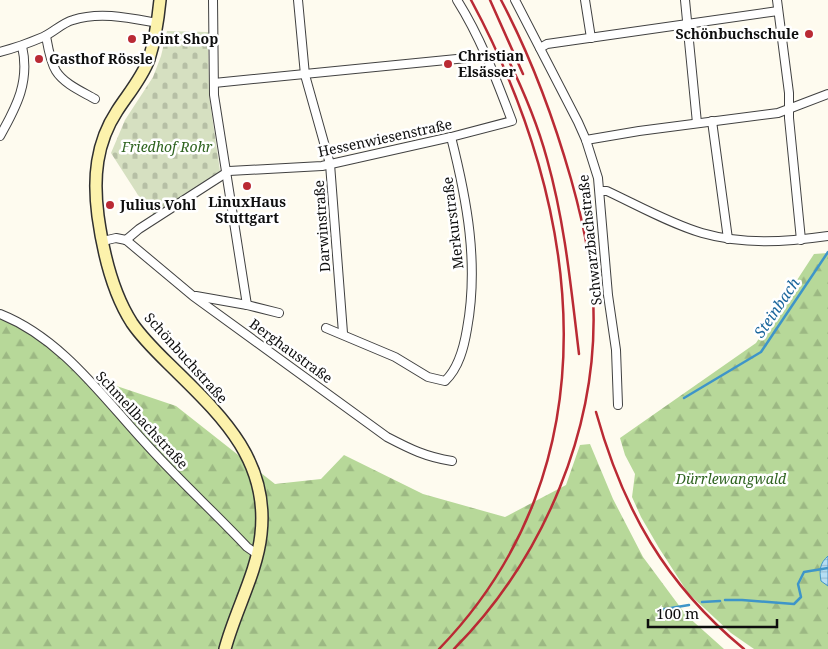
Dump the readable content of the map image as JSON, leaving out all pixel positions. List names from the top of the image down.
{
  "streets": {
    "main road": ["Schönbuchstraße"],
    "street": [
      "Hessenwiesenstraße",
      "Merkurstraße",
      "Darwinstraße",
      "Schwarzbachstraße",
      "Berghaustraße",
      "Schmellbachstraße"
    ]
  },
  "crossings": [
    ["Hessenwiesenstraße", "Merkurstraße"],
    ["Hessenwiesenstraße", "Darwinstraße"],
    ["Hessenwiesenstraße", "Berghaustraße"],
    ["Merkurstraße", "Darwinstraße"],
    ["Schönbuchstraße", "Schmellbachstraße"]
  ],
  "water": ["Steinbach"],
  "parks": ["Friedhof Rohr", "Dürrlewangwald"],
  "places": [
    "Schönbuchschule",
    "Point Shop",
    "Gasthof Rössle",
    "Christian Elsässer",
    "LinuxHaus Stuttgart",
    "Julius Vohl"
  ],
  "scale_bar": "100 m"
}
